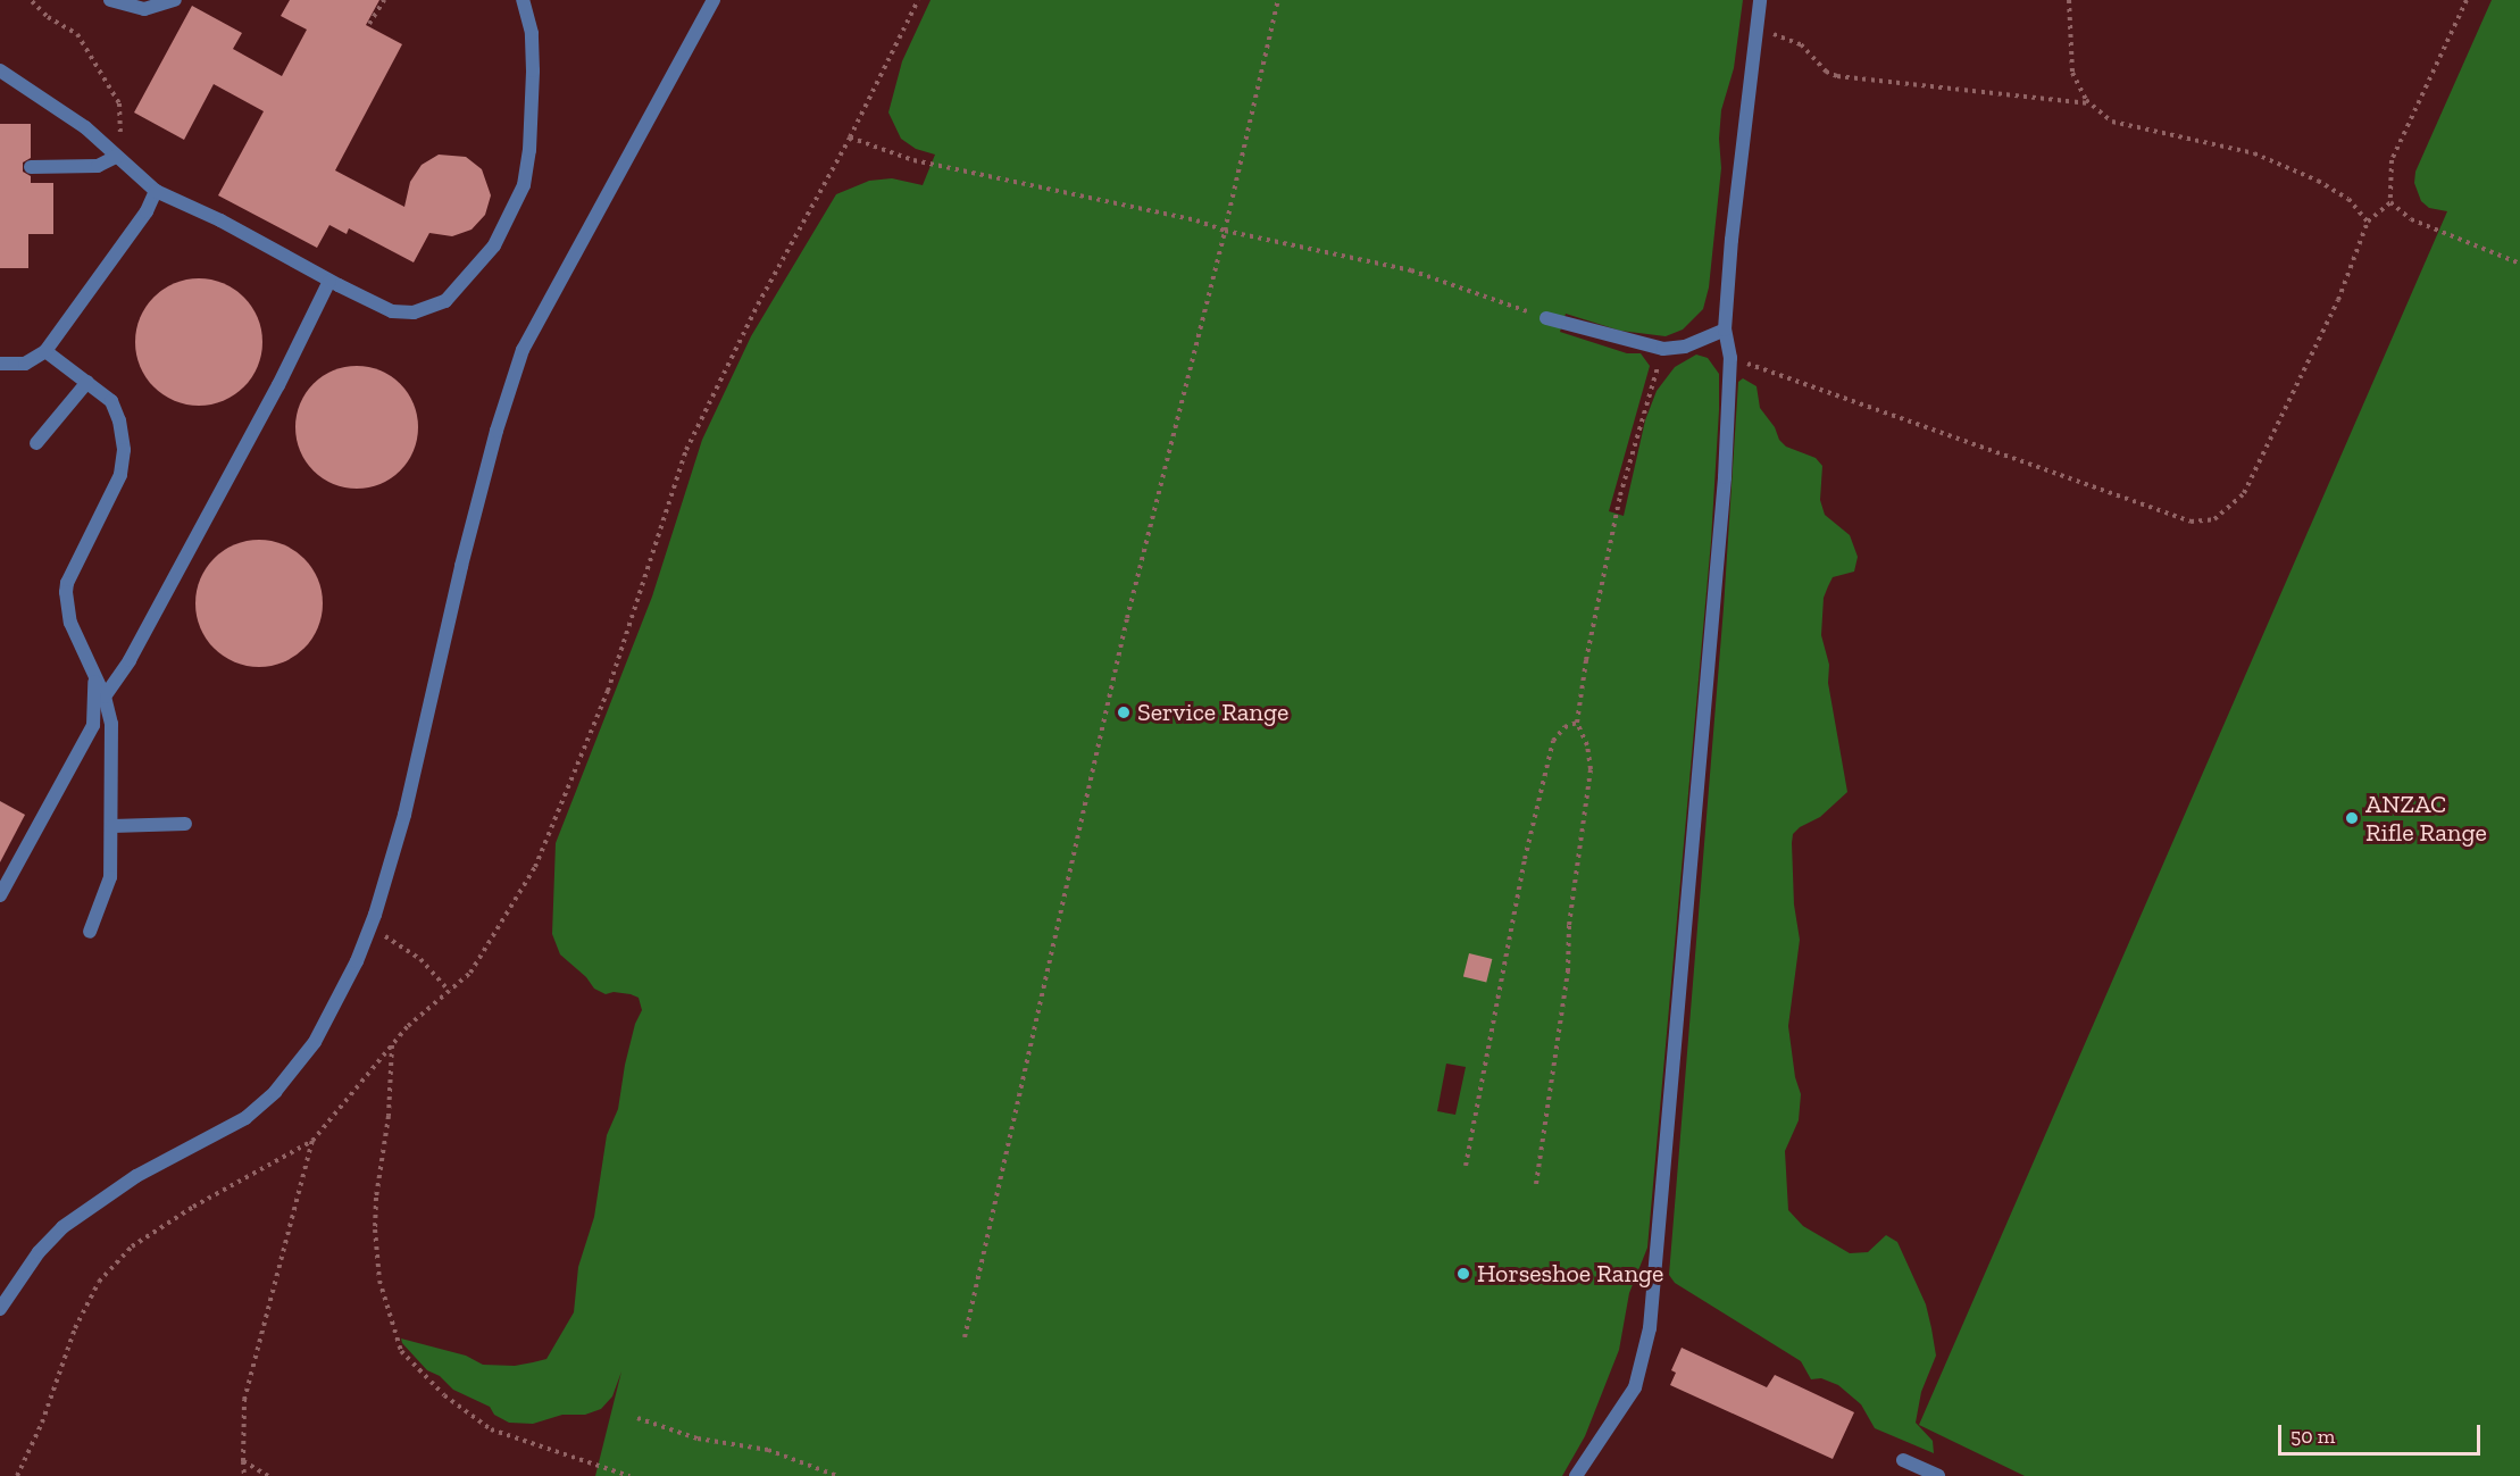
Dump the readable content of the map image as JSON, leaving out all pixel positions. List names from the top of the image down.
{
  "places": ["Service Range", "ANZAC Rifle Range", "Horseshoe Range"],
  "scale_bar": "50 m"
}
